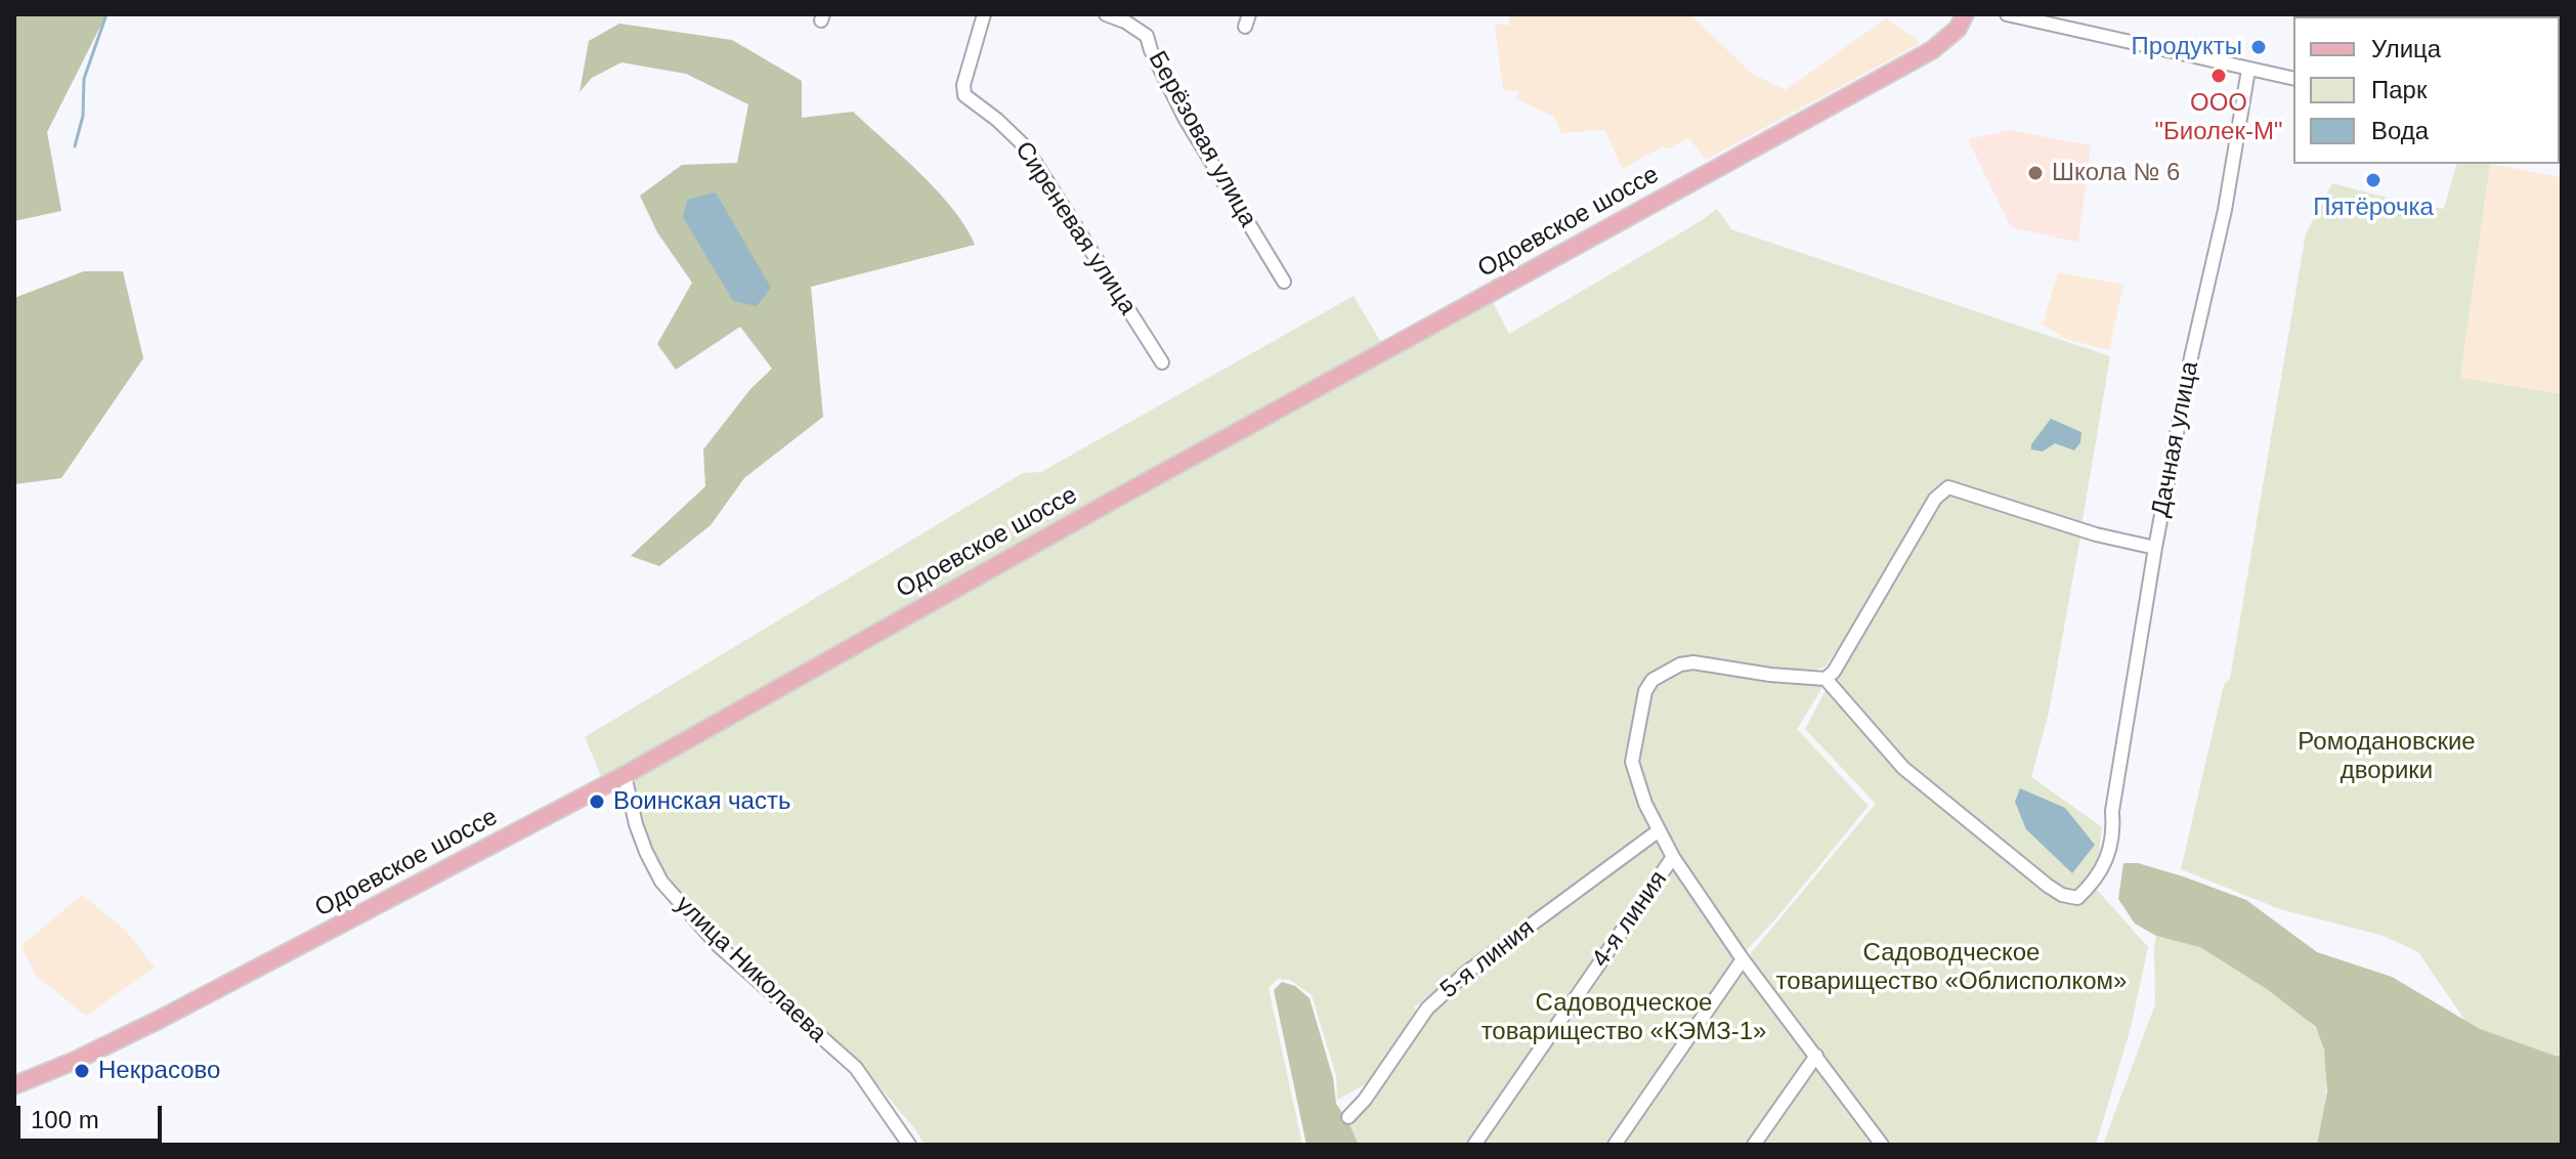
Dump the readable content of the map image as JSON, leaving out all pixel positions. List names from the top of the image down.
{
  "streets": {
    "main road": ["Одоевское шоссе"],
    "street": [
      "Берёзовая улица",
      "Сиреневая улица",
      "Дачная улица",
      "4-я линия",
      "5-я линия",
      "улица Николаева"
    ]
  },
  "crossings": [
    ["Одоевское шоссе", "улица Николаева"]
  ],
  "parks": ["Ромодановские дворики", "Садоводческое товарищество «Облисполком»", "Садоводческое товарищество «КЭМЗ-1»"],
  "places": [
    "Продукты",
    "ООО \"Биолек-М\"",
    "Школа № 6",
    "Пятёрочка",
    "Воинская часть",
    "Некрасово"
  ],
  "legend": ["Улица", "Парк", "Вода"],
  "scale_bar": "100 m"
}
